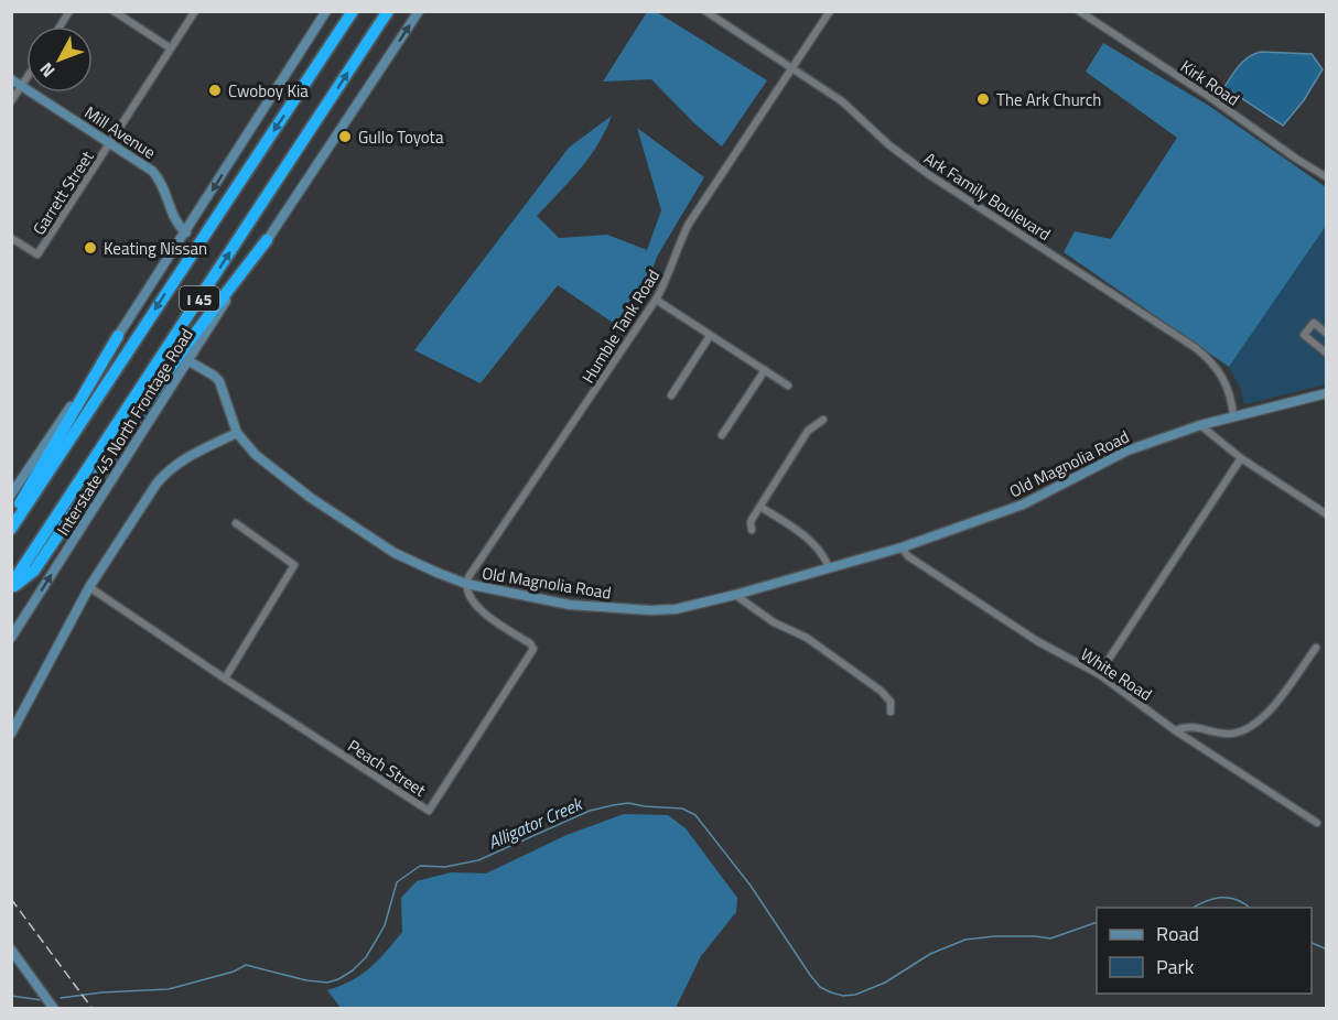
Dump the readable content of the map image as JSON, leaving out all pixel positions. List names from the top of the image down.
{
  "streets": {
    "highway": ["I 45"],
    "street": [
      "Kirk Road",
      "Mill Avenue",
      "Garrett Street",
      "Ark Family Boulevard",
      "Humble Tank Road",
      "Interstate 45 North Frontage Road",
      "Old Magnolia Road",
      "White Road",
      "Peach Street"
    ]
  },
  "crossings": [
    ["Mill Avenue", "Garrett Street"],
    ["Ark Family Boulevard", "Humble Tank Road"],
    ["Ark Family Boulevard", "Old Magnolia Road"],
    ["Humble Tank Road", "Old Magnolia Road"],
    ["Humble Tank Road", "Peach Street"],
    ["Old Magnolia Road", "White Road"],
    ["Old Magnolia Road", "Peach Street"]
  ],
  "water": ["Alligator Creek"],
  "places": [
    "Cwoboy Kia",
    "The Ark Church",
    "Gullo Toyota",
    "Keating Nissan"
  ],
  "legend": ["Road", "Park"],
  "north": "bottom left"
}
